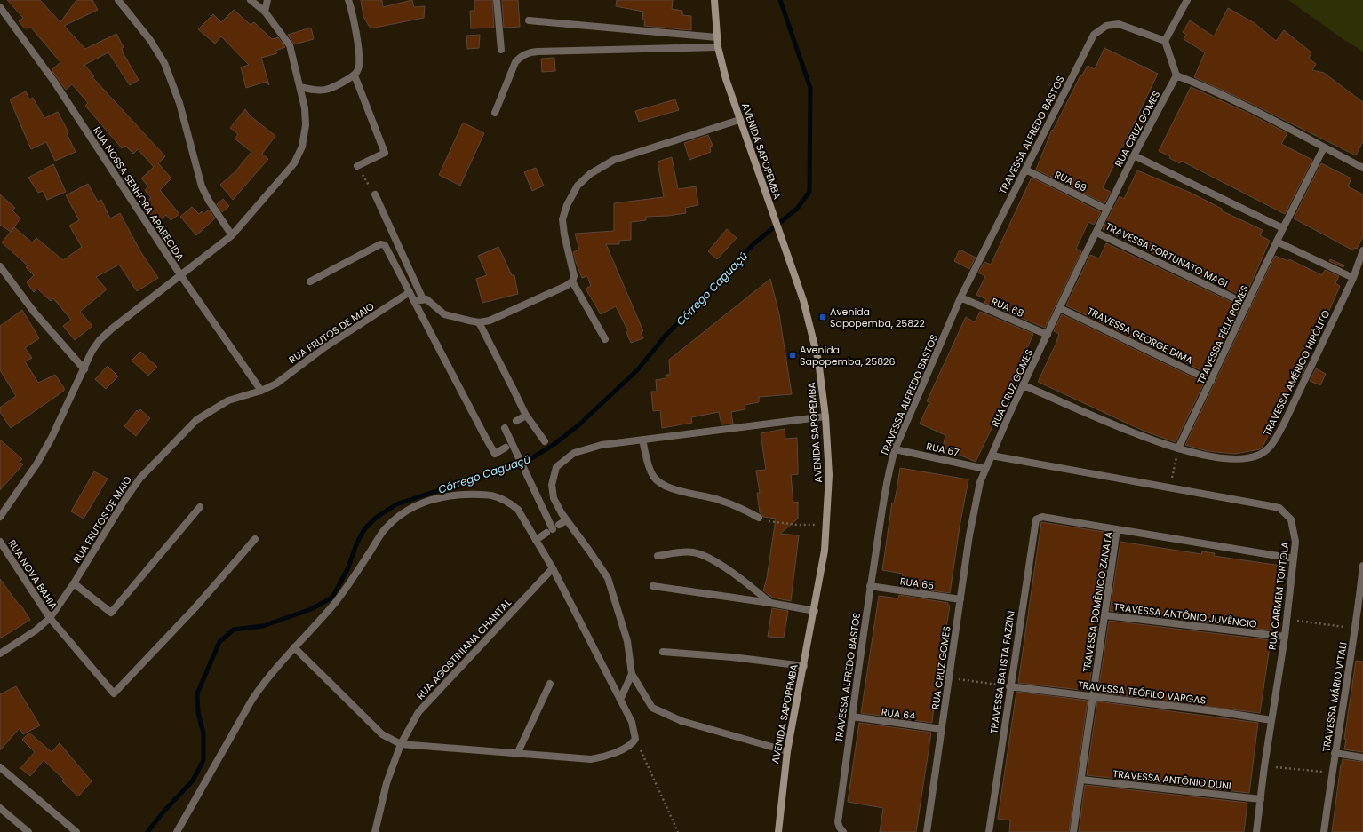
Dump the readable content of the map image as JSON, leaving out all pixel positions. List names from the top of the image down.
{
  "streets": {
    "main road": ["AVENIDA SAPOPEMBA"],
    "street": [
      "RUA CRUZ GOMES",
      "TRAVESSA ALFREDO BASTOS",
      "RUA 69",
      "RUA NOSSA SENHORA APARECIDA",
      "TRAVESSA FORTUNATO MAGI",
      "RUA 68",
      "RUA FRUTOS DE MAIO",
      "TRAVESSA FÉLIX POMES",
      "TRAVESSA GEORGE DIMA",
      "TRAVESSA AMÉRICO HIPÓLITO",
      "RUA 67",
      "RUA NOVA BAHIA",
      "RUA 65",
      "RUA CARMEM TORTOLA",
      "TRAVESSA DOMÊNICO ZANATA",
      "TRAVESSA ANTÔNIO JUVÊNCIO",
      "RUA AGOSTINIANA CHANTAL",
      "TRAVESSA BATISTA FAZZINI",
      "TRAVESSA TEÓFILO VARGAS",
      "TRAVESSA MÁRIO VITALI",
      "RUA 64",
      "TRAVESSA ANTÔNIO DUNI"
    ]
  },
  "crossings": [
    ["RUA CRUZ GOMES", "RUA 69"],
    ["RUA CRUZ GOMES", "TRAVESSA FORTUNATO MAGI"],
    ["RUA CRUZ GOMES", "RUA 68"],
    ["RUA CRUZ GOMES", "TRAVESSA GEORGE DIMA"],
    ["RUA CRUZ GOMES", "RUA 67"],
    ["RUA CRUZ GOMES", "RUA 65"],
    ["RUA CRUZ GOMES", "RUA CARMEM TORTOLA"],
    ["RUA CRUZ GOMES", "RUA 64"],
    ["TRAVESSA ALFREDO BASTOS", "RUA 69"],
    ["TRAVESSA ALFREDO BASTOS", "RUA 68"],
    ["TRAVESSA ALFREDO BASTOS", "RUA 67"],
    ["TRAVESSA ALFREDO BASTOS", "RUA 65"],
    ["TRAVESSA ALFREDO BASTOS", "RUA 64"],
    ["RUA NOSSA SENHORA APARECIDA", "RUA FRUTOS DE MAIO"],
    ["TRAVESSA FORTUNATO MAGI", "TRAVESSA FÉLIX POMES"],
    ["RUA FRUTOS DE MAIO", "RUA NOVA BAHIA"],
    ["TRAVESSA FÉLIX POMES", "TRAVESSA GEORGE DIMA"],
    ["TRAVESSA FÉLIX POMES", "TRAVESSA AMÉRICO HIPÓLITO"],
    ["RUA CARMEM TORTOLA", "TRAVESSA DOMÊNICO ZANATA"],
    ["RUA CARMEM TORTOLA", "TRAVESSA ANTÔNIO JUVÊNCIO"],
    ["RUA CARMEM TORTOLA", "TRAVESSA TEÓFILO VARGAS"],
    ["RUA CARMEM TORTOLA", "TRAVESSA ANTÔNIO DUNI"],
    ["TRAVESSA DOMÊNICO ZANATA", "TRAVESSA ANTÔNIO JUVÊNCIO"],
    ["TRAVESSA DOMÊNICO ZANATA", "TRAVESSA BATISTA FAZZINI"],
    ["TRAVESSA DOMÊNICO ZANATA", "TRAVESSA TEÓFILO VARGAS"],
    ["TRAVESSA DOMÊNICO ZANATA", "TRAVESSA ANTÔNIO DUNI"],
    ["TRAVESSA BATISTA FAZZINI", "TRAVESSA TEÓFILO VARGAS"]
  ],
  "water": ["Córrego Caguaçú"],
  "places": {
    "transit": ["Avenida Sapopemba, 25822", "Avenida Sapopemba, 25826"]
  }
}
